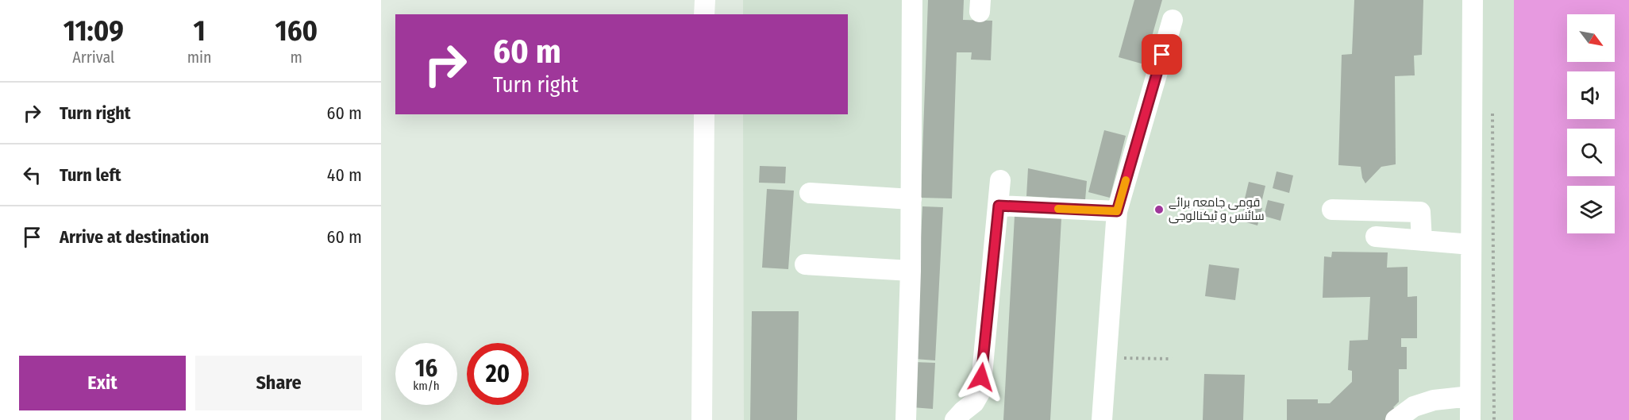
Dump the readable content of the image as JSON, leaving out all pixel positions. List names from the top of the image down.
{
  "places": ["قومی جامعہ برائے سائنس و ٹیکنالوجی"],
  "north": "bottom right",
  "page": {
    "eta": [
      "11:09",
      "Arrival",
      "1",
      "min",
      "160",
      "m"
    ],
    "turn": ["60 m", "Turn right"],
    "list": [
      {
        "name": "Turn right",
        "value": "60 m"
      },
      {
        "name": "Turn left",
        "value": "40 m"
      },
      {
        "name": "Arrive at destination",
        "value": "60 m"
      }
    ],
    "speed": "16 km/h",
    "limit": "20",
    "buttons": ["Exit", "Share"]
  }
}
